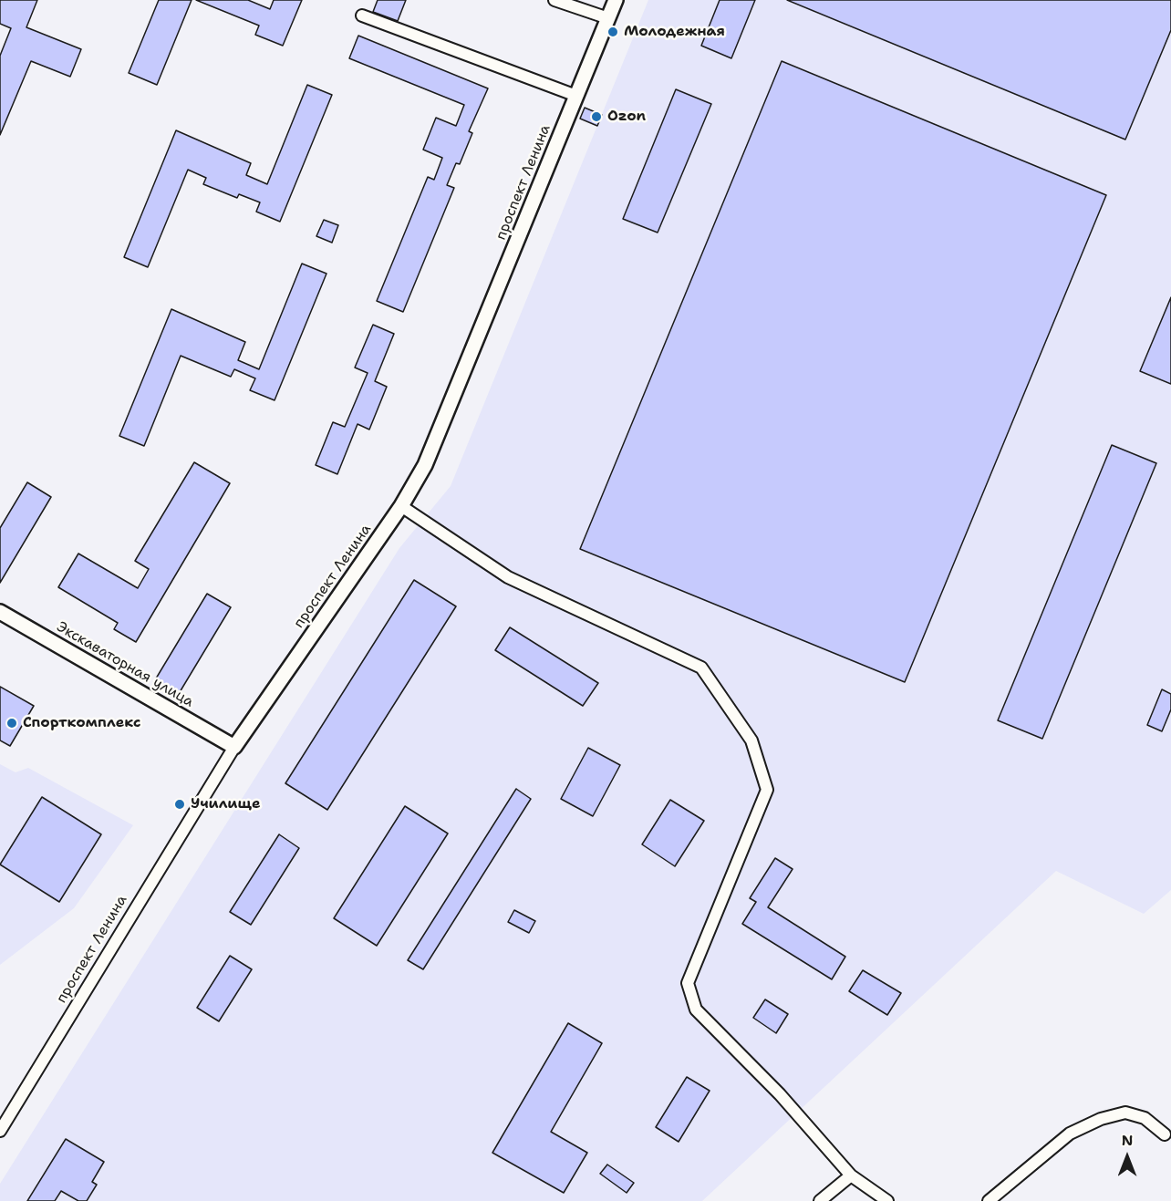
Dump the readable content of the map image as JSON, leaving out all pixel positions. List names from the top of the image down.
{
  "streets": {
    "street": ["проспект Ленина", "Экскаваторная улица"]
  },
  "crossings": [
    ["проспект Ленина", "Экскаваторная улица"]
  ],
  "places": [
    "Молодежная",
    "Ozon",
    "Спорткомплекс",
    "Училище"
  ],
  "north": "top"
}
